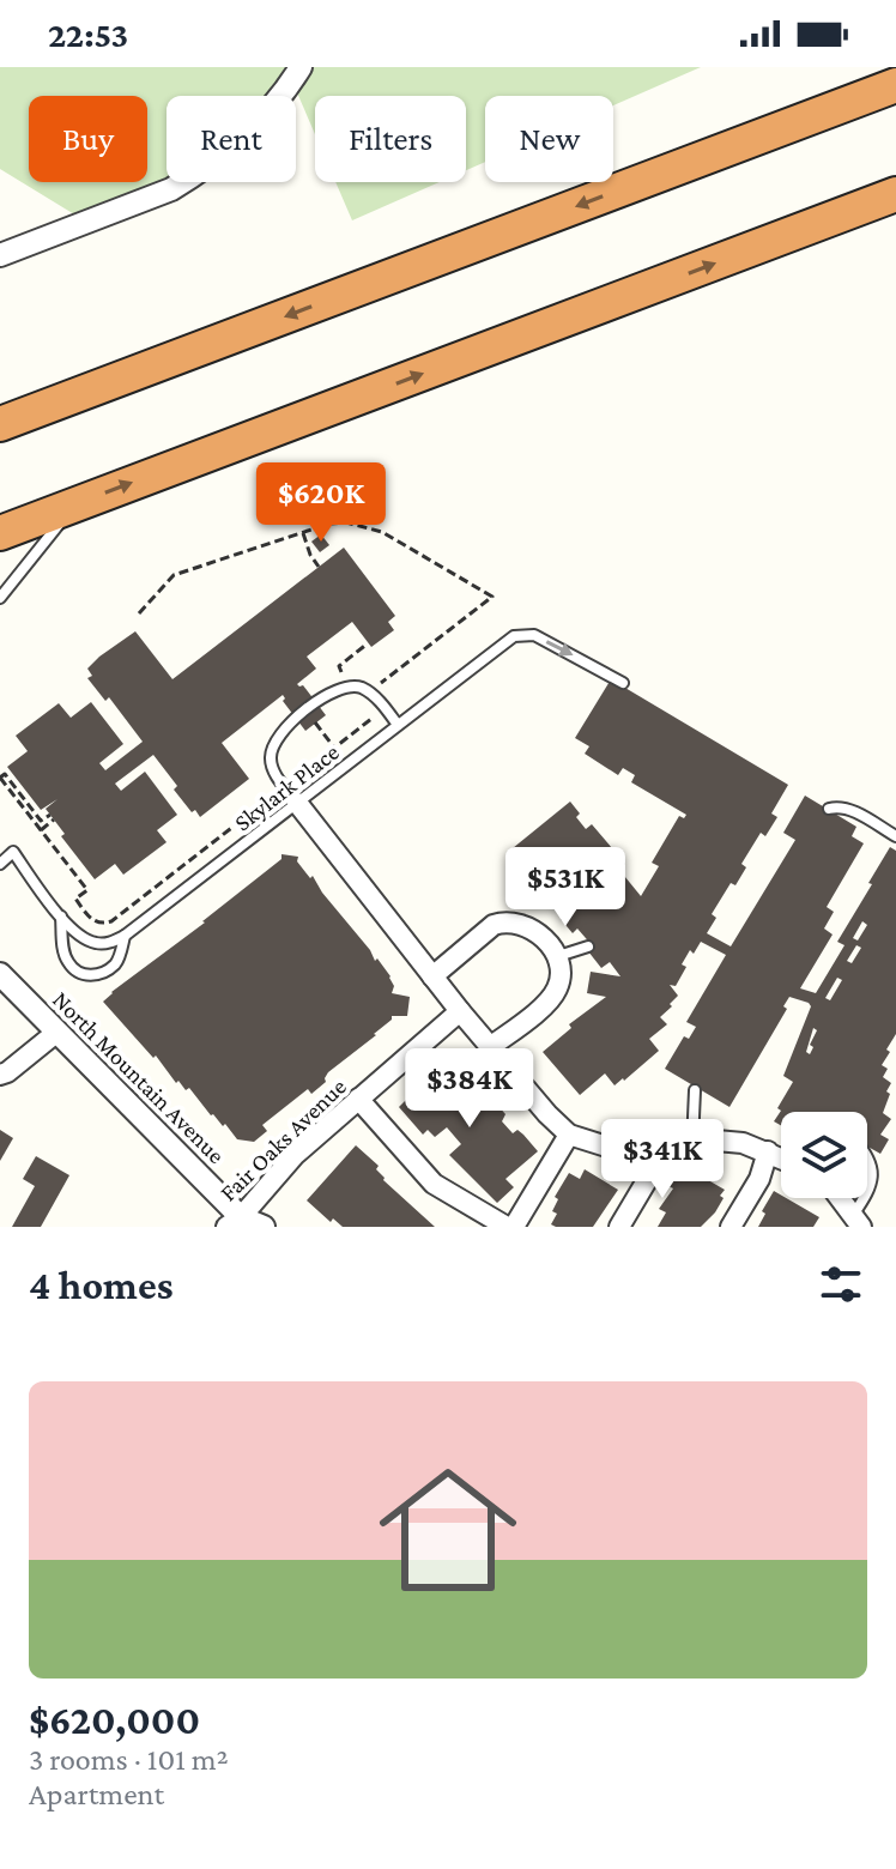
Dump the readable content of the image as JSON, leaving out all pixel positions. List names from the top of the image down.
{
  "streets": {
    "street": ["North Mountain Avenue", "Fair Oaks Avenue"],
    "lane": ["Skylark Place"]
  },
  "crossings": [
    ["North Mountain Avenue", "Fair Oaks Avenue"]
  ],
  "page": {
    "status": "22:53",
    "chip": [
      "Buy",
      "Rent",
      "Filters",
      "New"
    ],
    "price": [
      "$620K",
      "$531K",
      "$384K",
      "$341K"
    ],
    "heading": "4 homes",
    "list": [
      {
        "name": "$620,000",
        "note": "3 rooms · 101 m² · Apartment"
      }
    ]
  }
}
